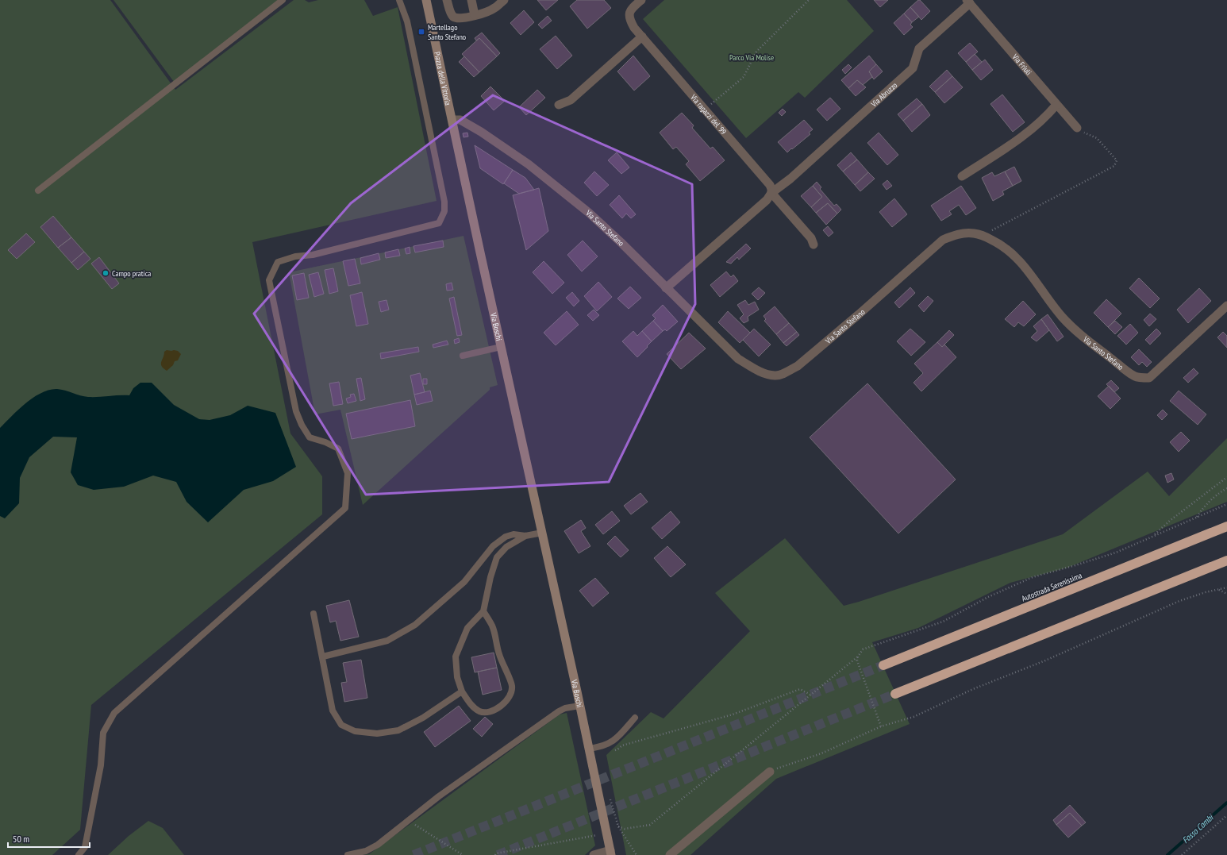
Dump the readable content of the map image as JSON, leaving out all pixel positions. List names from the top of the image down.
{
  "streets": {
    "highway": ["Autostrada Serenissima"],
    "main road": ["Piazza della Vittoria", "Via Boschi"],
    "street": [
      "Via Friuli",
      "Via Abruzzo",
      "Via ragazzi del '99",
      "Via Santo Stefano"
    ]
  },
  "crossings": [
    ["Via Friuli", "Via Abruzzo"],
    ["Piazza della Vittoria", "Via Santo Stefano"],
    ["Piazza della Vittoria", "Via Boschi"],
    ["Via Abruzzo", "Via ragazzi del '99"],
    ["Via Santo Stefano", "Via Boschi"]
  ],
  "water": ["Fosso Combi"],
  "parks": ["Parco Via Molise"],
  "places": {
    "transit": ["Martellago Santo Stefano"],
    "other": ["Campo pratica"]
  },
  "scale_bar": "50 m"
}
